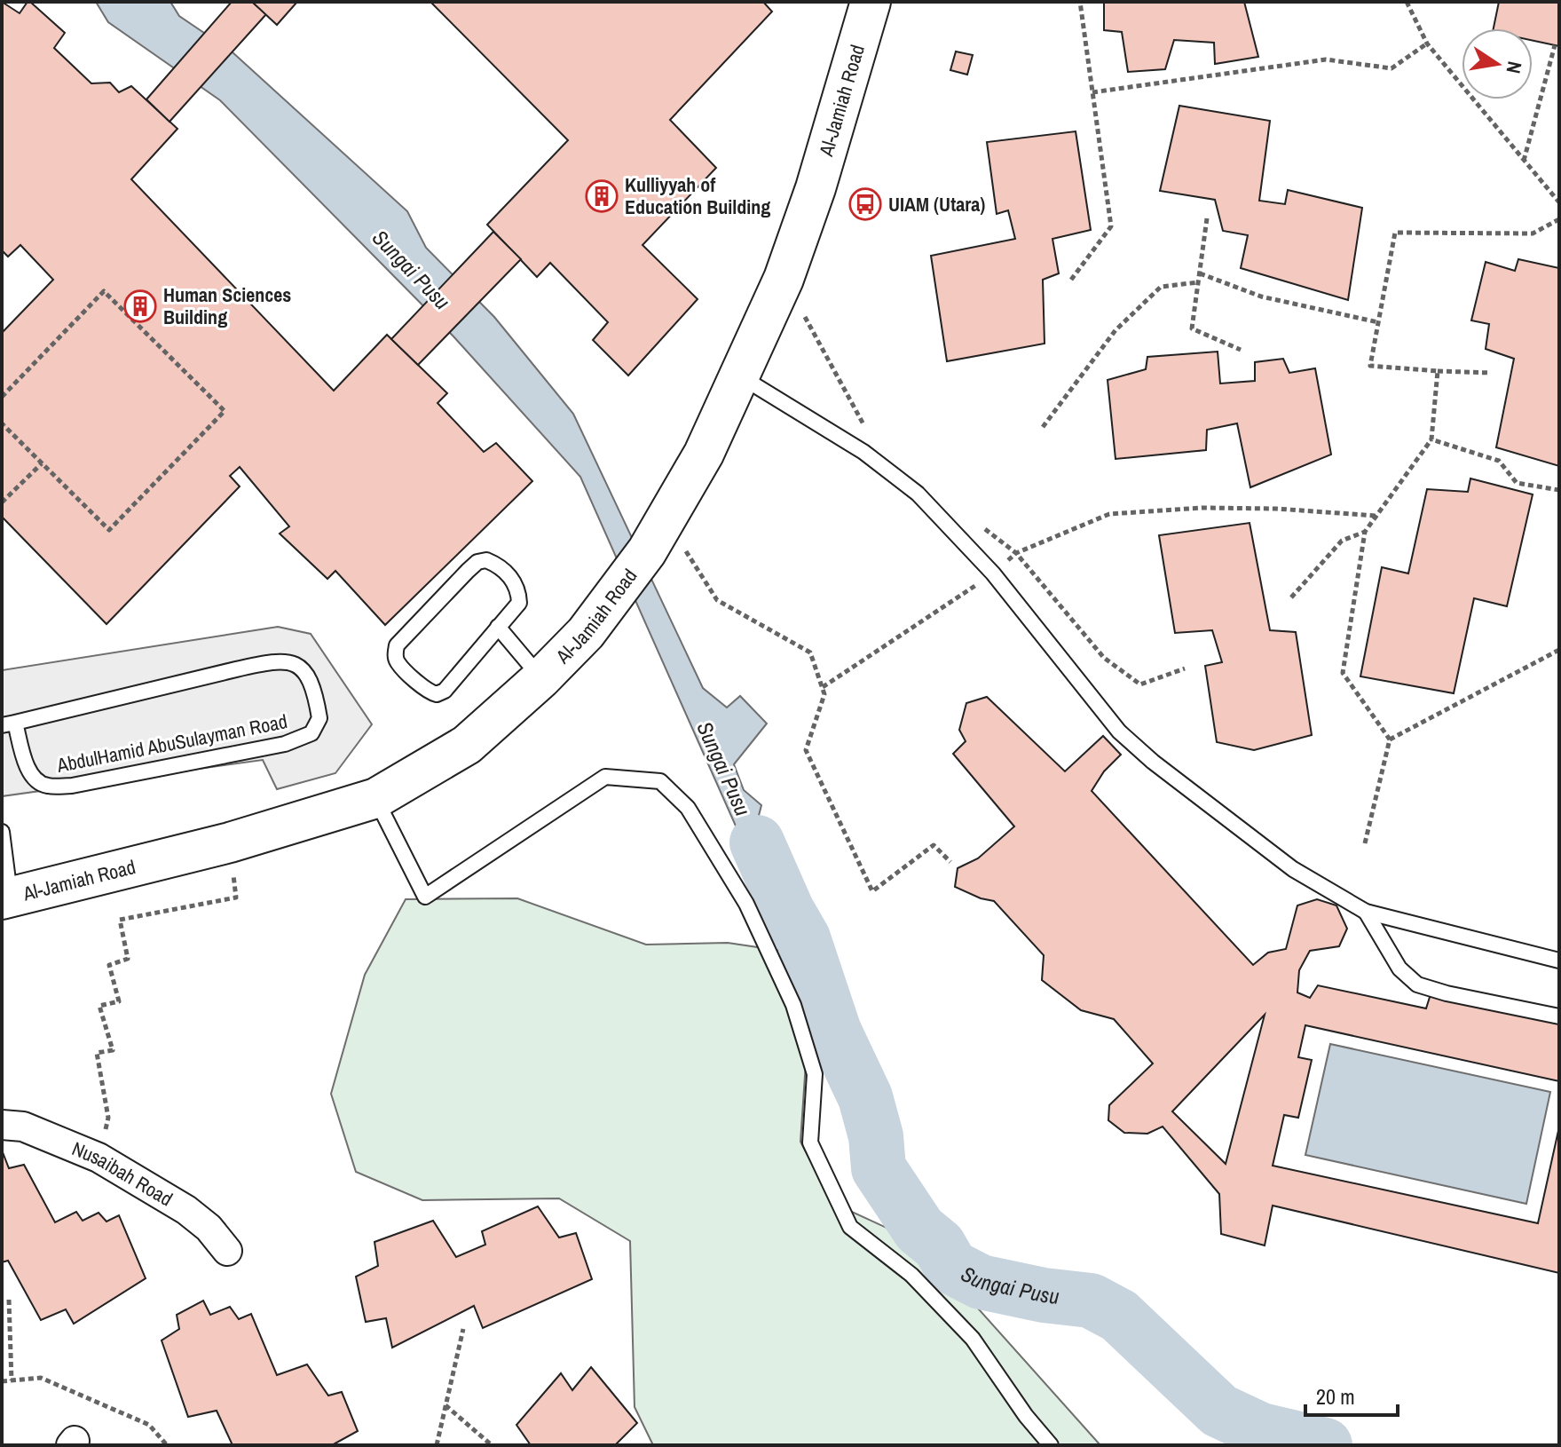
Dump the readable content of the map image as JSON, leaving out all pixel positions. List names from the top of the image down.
{
  "streets": {
    "street": ["Al-Jamiah Road", "Nusaibah Road"],
    "lane": ["AbdulHamid AbuSulayman Road"]
  },
  "water": ["Sungai Pusu"],
  "places": {
    "building": ["Kulliyyah of Education Building", "Human Sciences Building"],
    "bus stop": ["UIAM (Utara)"]
  },
  "scale_bar": "20 m",
  "north": "right"
}
